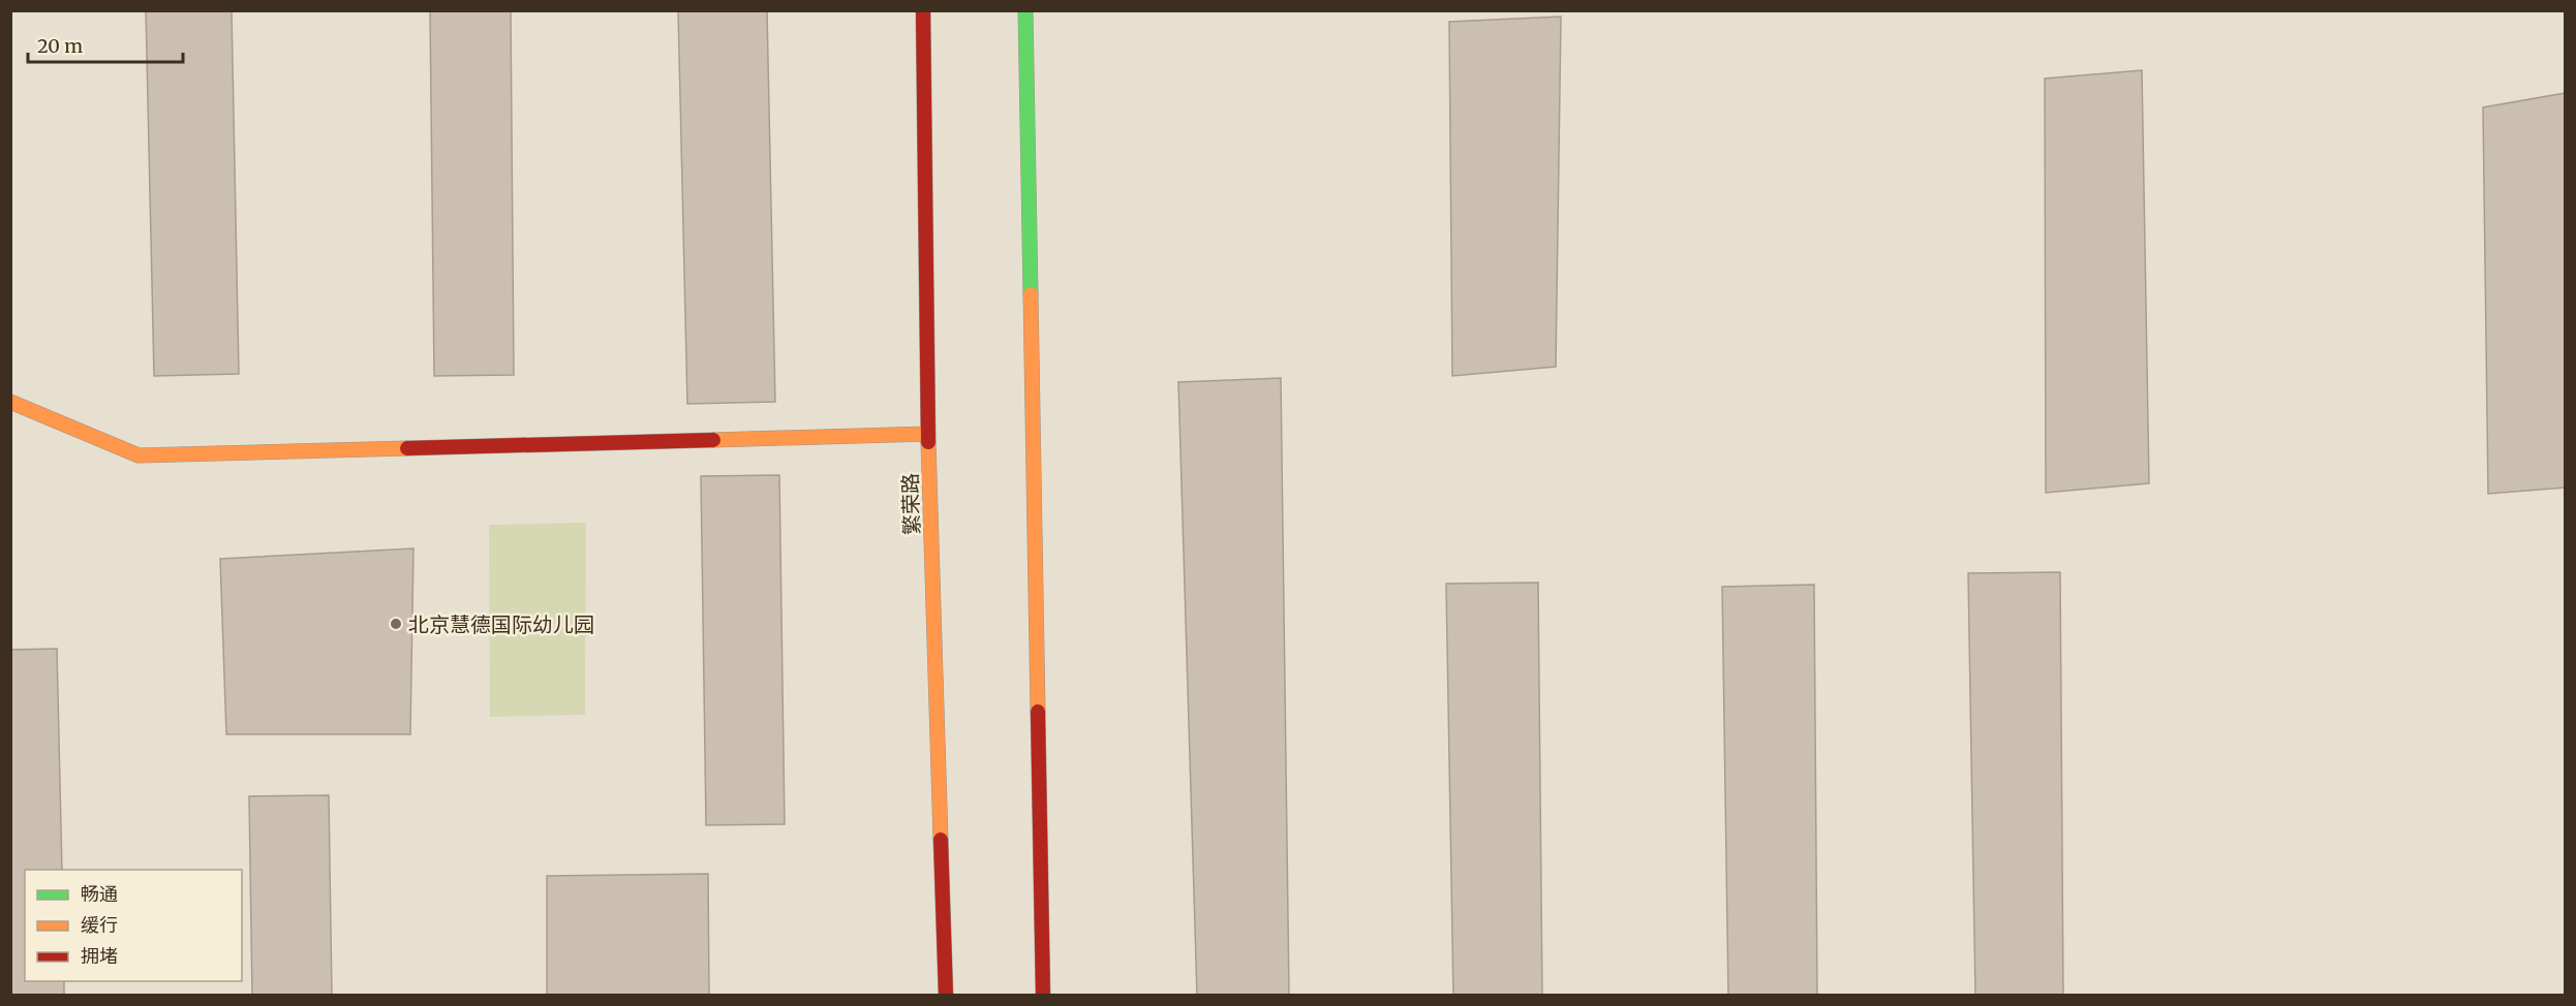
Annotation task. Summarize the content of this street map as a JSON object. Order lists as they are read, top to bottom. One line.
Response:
{"streets":{"main road":["繁荣路"]},"places":["北京慧德国际幼儿园"],"legend":["畅通","缓行","拥堵"],"scale_bar":"20 m"}
